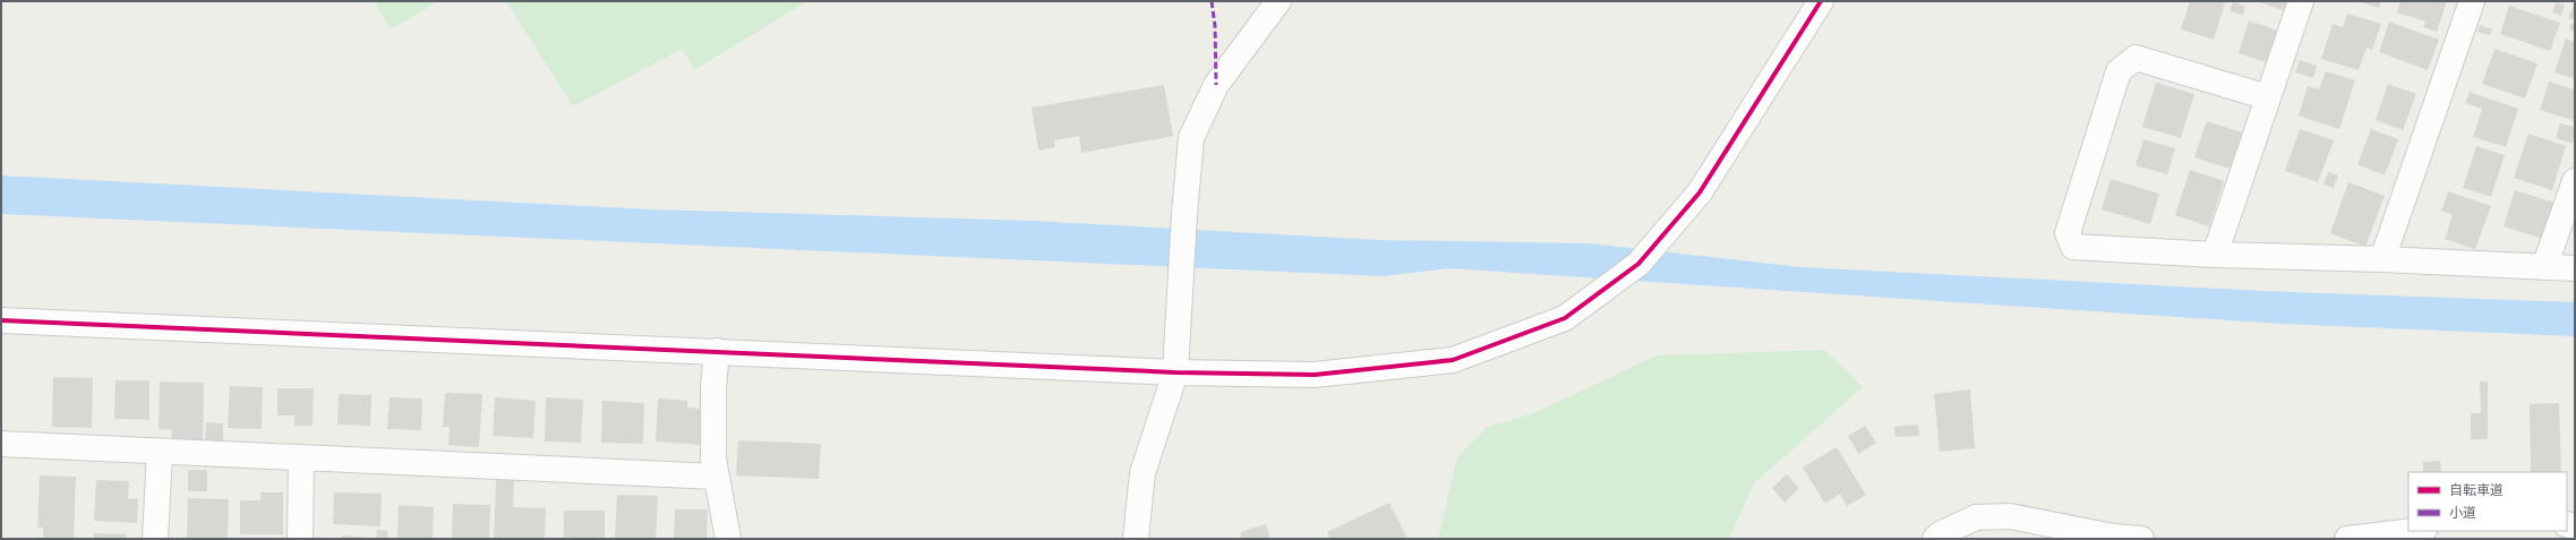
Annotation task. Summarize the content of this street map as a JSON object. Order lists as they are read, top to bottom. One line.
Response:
{"legend":["自転車道","小道"]}
